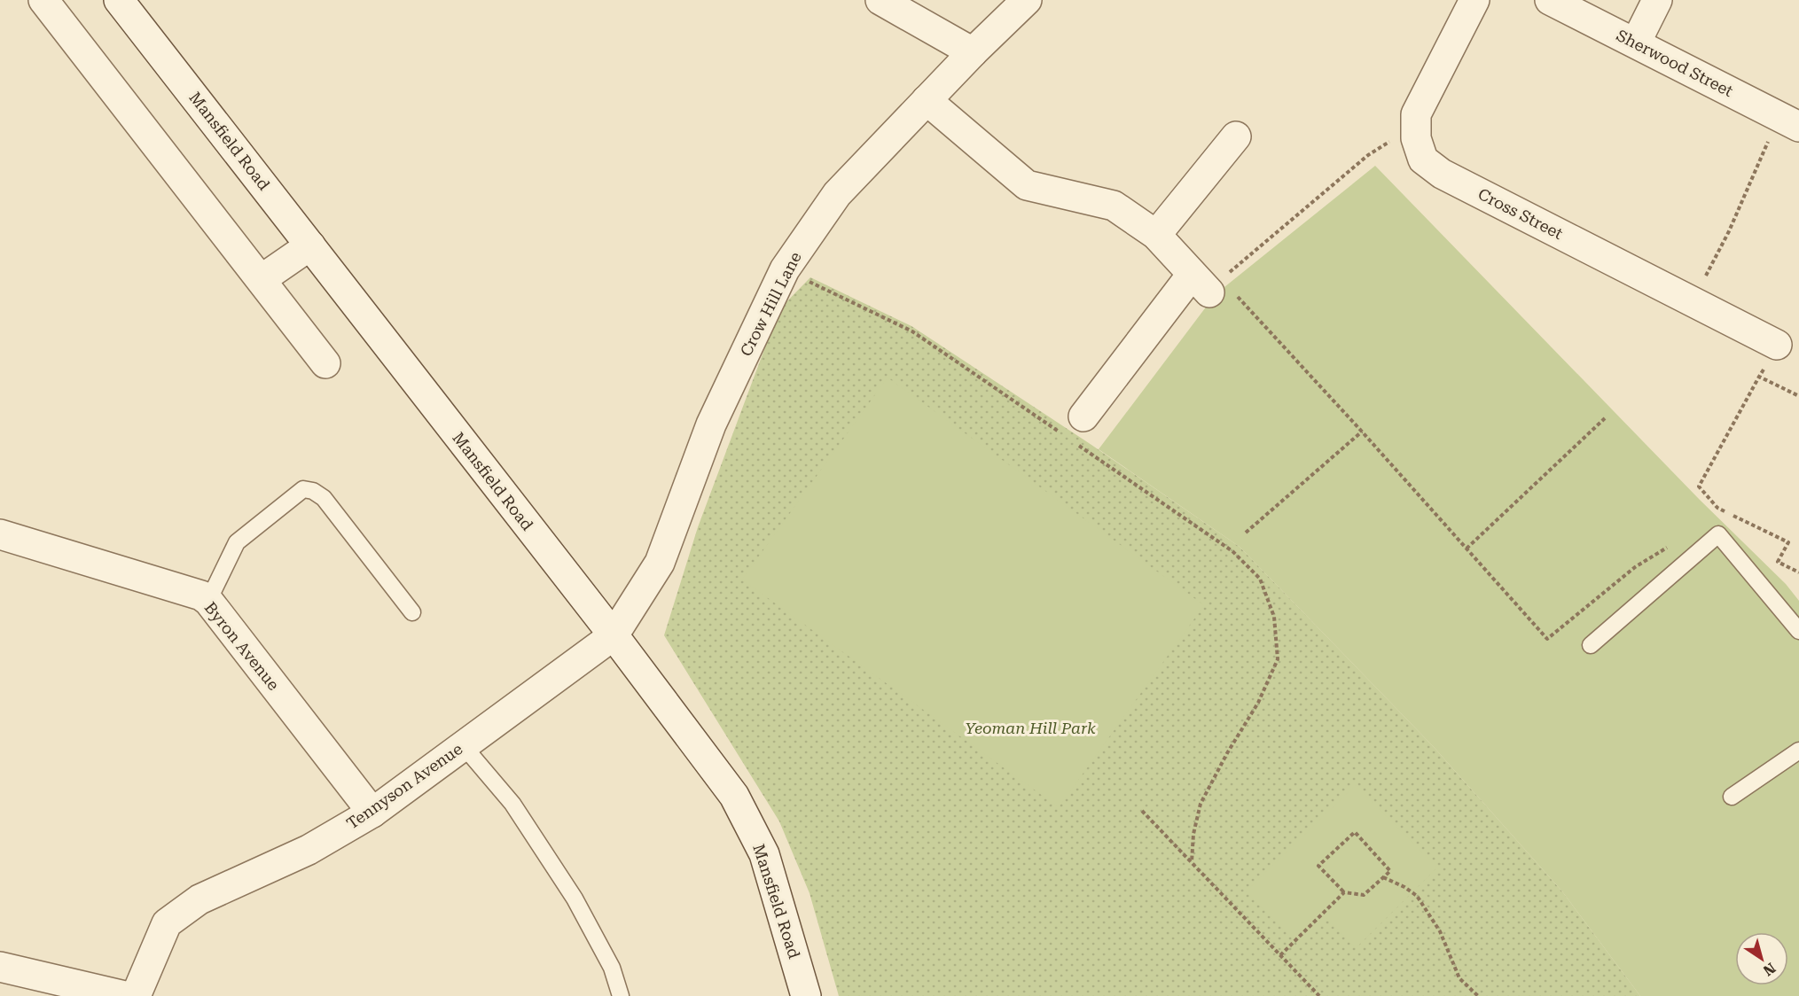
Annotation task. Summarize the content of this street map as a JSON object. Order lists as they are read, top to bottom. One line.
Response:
{"streets":{"street":["Sherwood Street","Mansfield Road","Cross Street","Crow Hill Lane","Byron Avenue","Tennyson Avenue"]},"crossings":[["Mansfield Road","Crow Hill Lane"],["Mansfield Road","Tennyson Avenue"],["Crow Hill Lane","Tennyson Avenue"],["Byron Avenue","Tennyson Avenue"]],"parks":["Yeoman Hill Park"],"north":"bottom right"}
